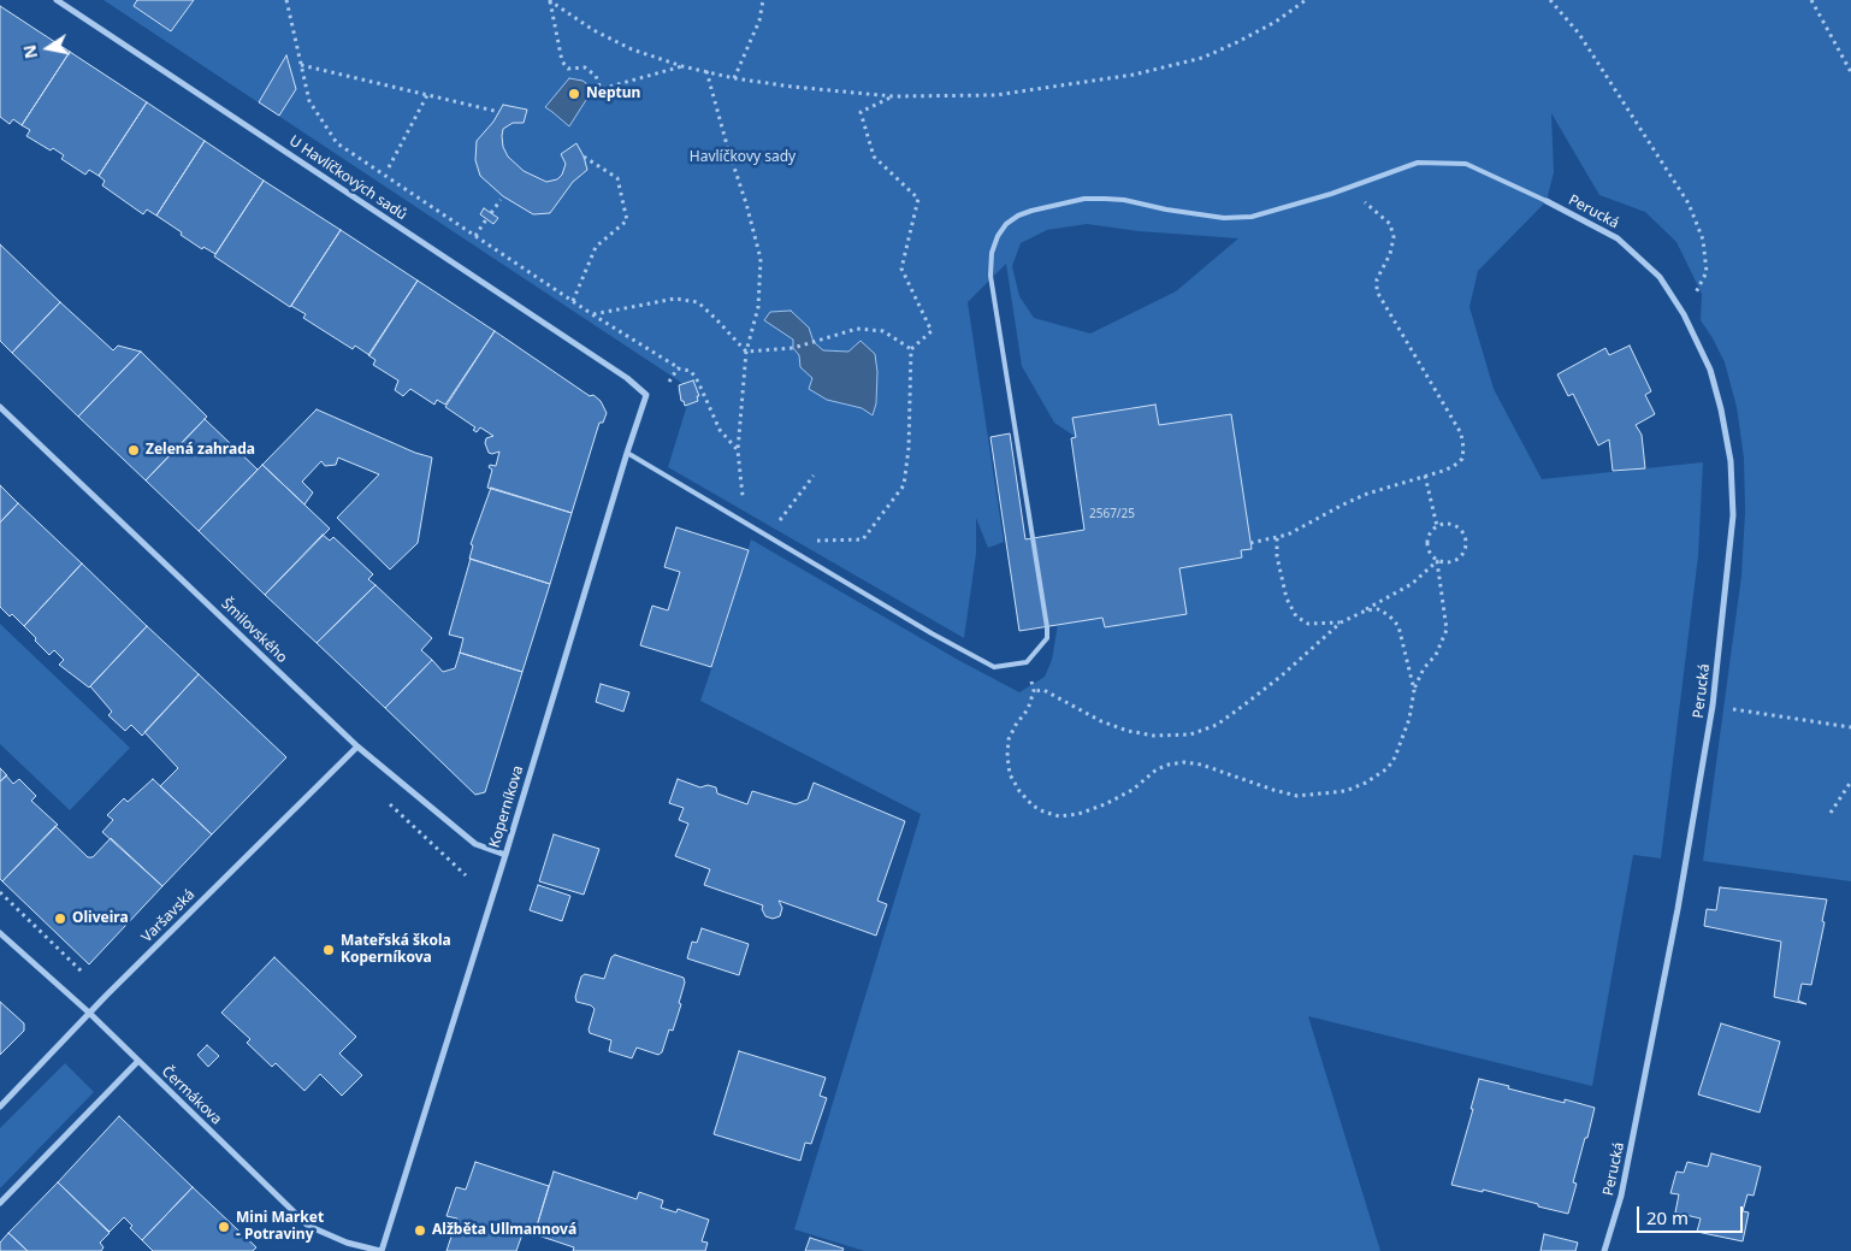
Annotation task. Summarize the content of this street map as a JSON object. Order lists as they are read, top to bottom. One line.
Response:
{"streets":{"street":["U Havlíčkových sadů","Perucká","Šmilovského","Koperníkova","Varšavská","Čermákova"]},"crossings":[["U Havlíčkových sadů","Koperníkova"],["Šmilovského","Koperníkova"],["Šmilovského","Varšavská"],["Koperníkova","Čermákova"],["Varšavská","Čermákova"]],"parks":["Havlíčkovy sady"],"places":["Neptun","Zelená zahrada","Oliveira","Mateřská škola Koperníkova","Mini Market - Potraviny","Alžběta Ullmannová"],"house_numbers":["2567/25"],"scale_bar":"20 m","north":"left"}
